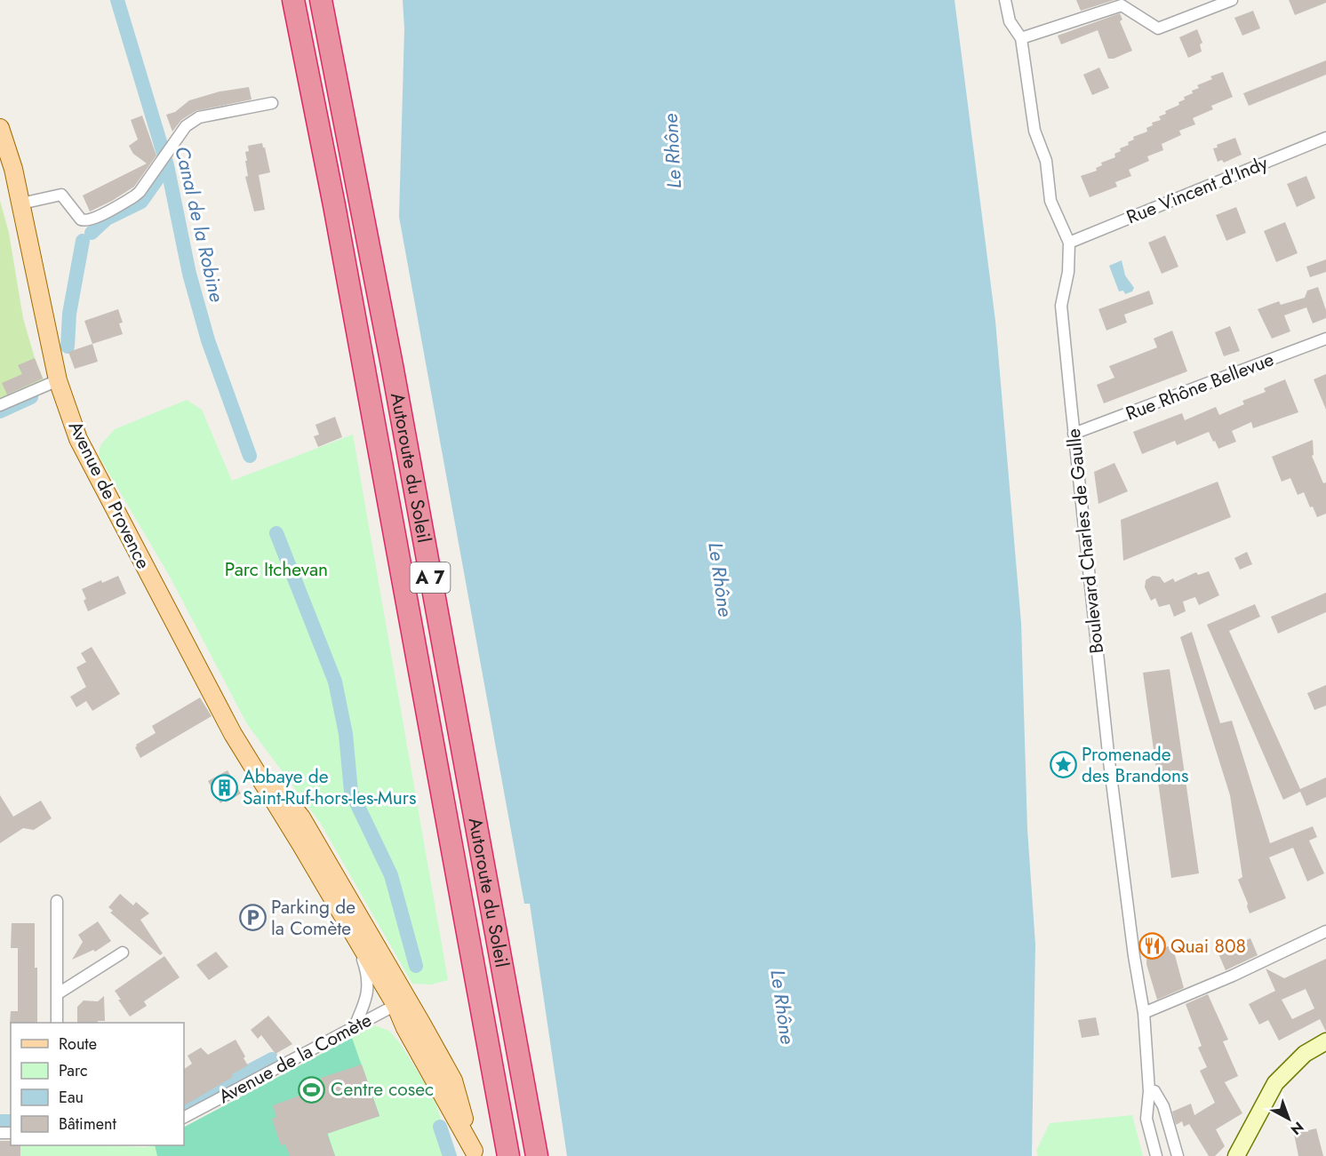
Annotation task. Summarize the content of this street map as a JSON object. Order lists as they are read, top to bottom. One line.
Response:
{"streets":{"highway":["Autoroute du Soleil","A 7"],"main road":["Avenue de Provence"],"street":["Rue Vincent d'Indy","Rue Rhône Bellevue","Boulevard Charles de Gaulle","Avenue de la Comète"]},"crossings":[["Rue Vincent d'Indy","Boulevard Charles de Gaulle"],["Rue Rhône Bellevue","Boulevard Charles de Gaulle"],["Avenue de Provence","Avenue de la Comète"]],"water":["Le Rhône","Canal de la Robine"],"parks":["Parc Itchevan"],"places":{"place":["Promenade des Brandons"],"building":["Abbaye de Saint-Ruf-hors-les-Murs"],"parking":["Parking de la Comète"],"restaurant":["Quai 808"],"sports":["Centre cosec"]},"legend":["Route","Parc","Eau","Bâtiment"],"north":"bottom right"}
